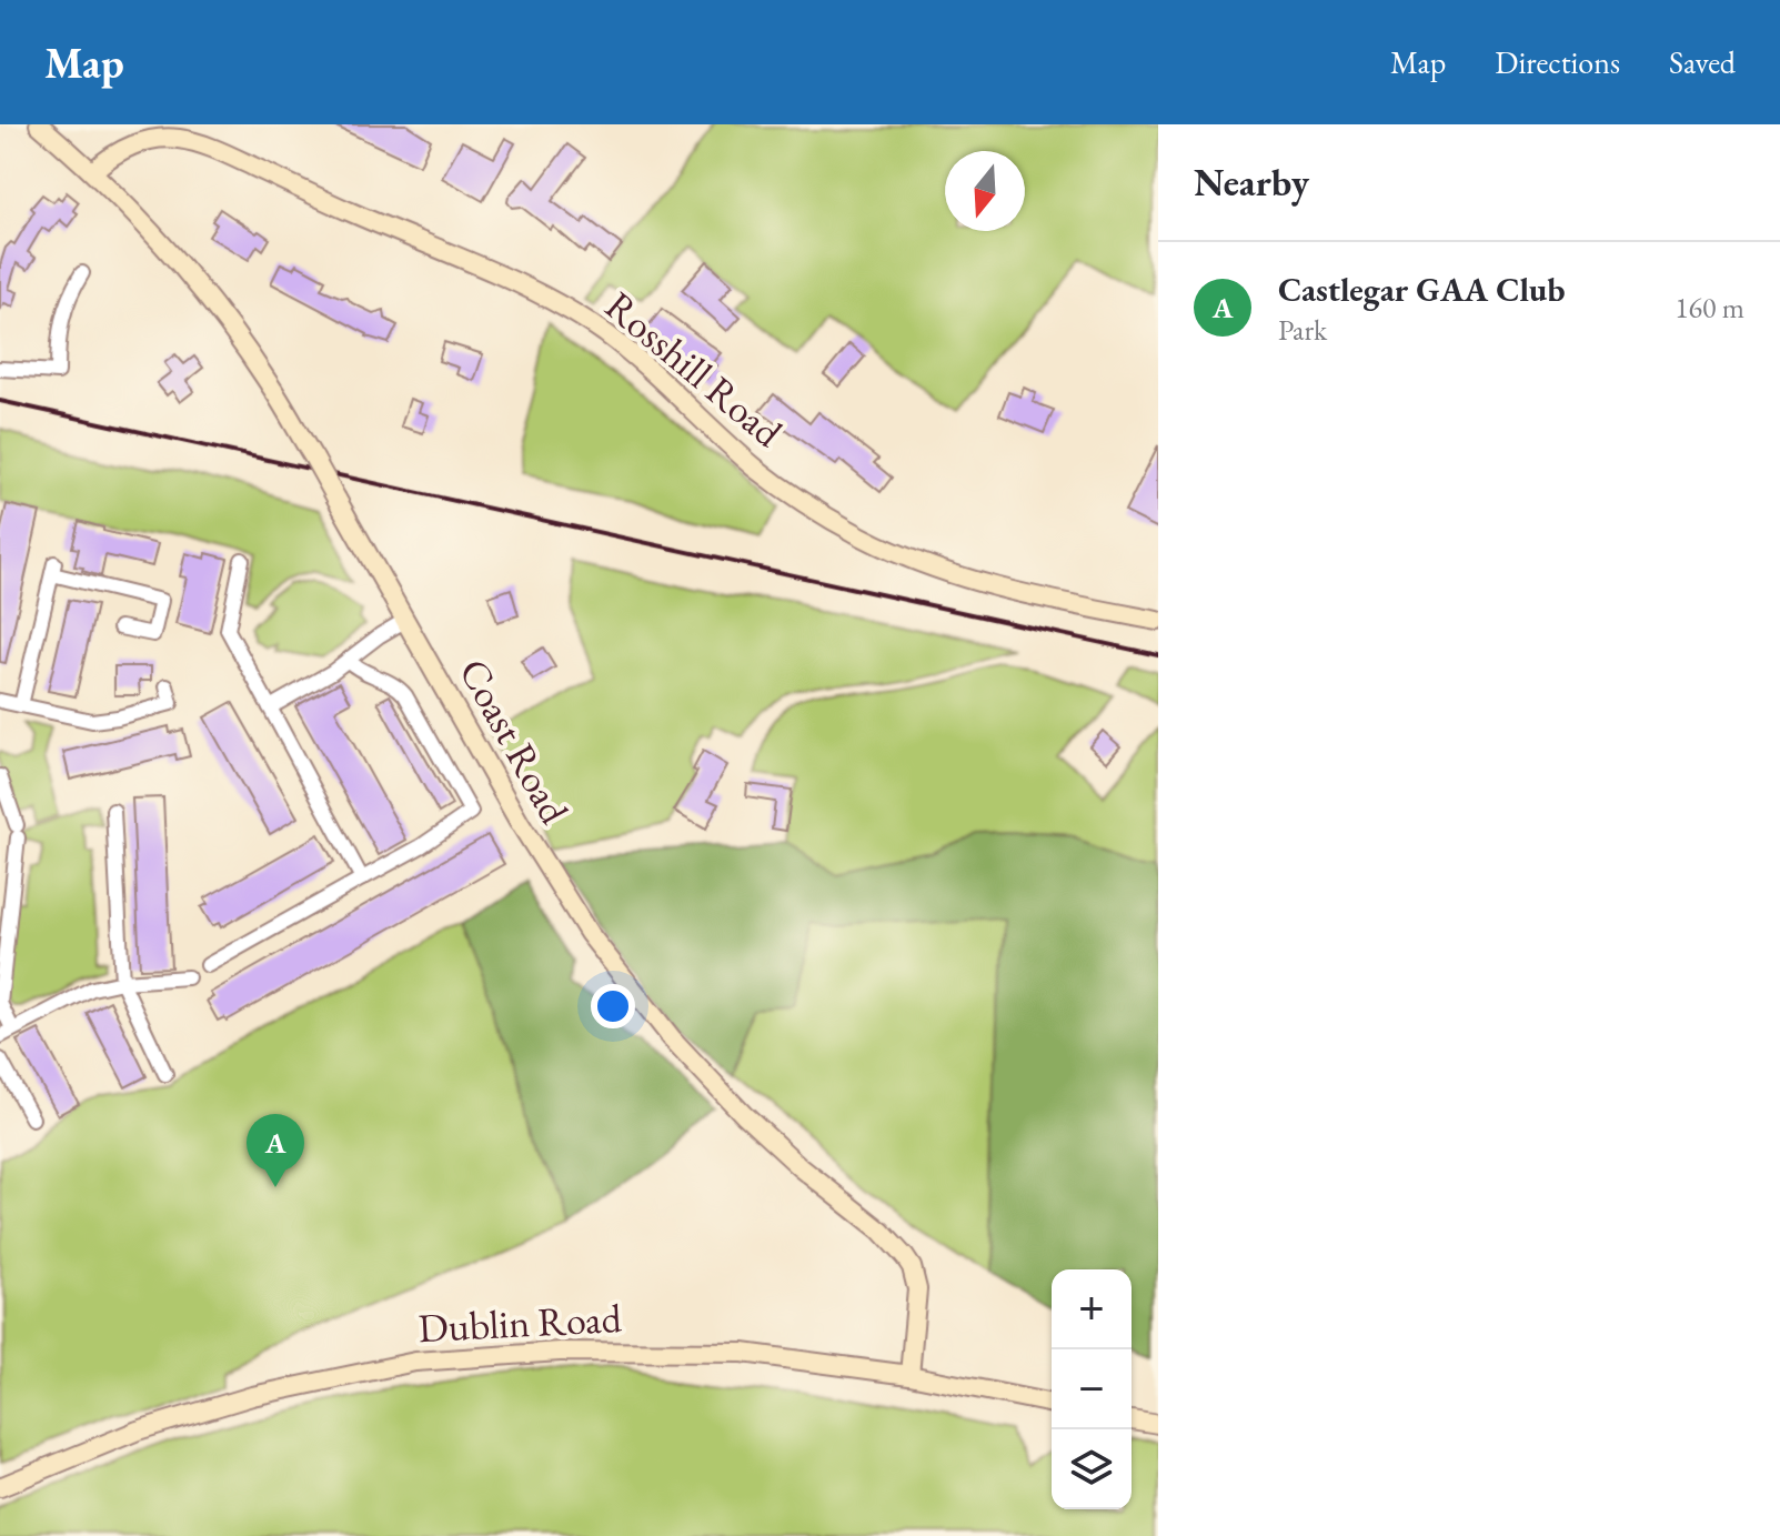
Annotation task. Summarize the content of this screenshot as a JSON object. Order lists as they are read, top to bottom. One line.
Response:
{"streets":{"main road":["Rosshill Road","Coast Road","Dublin Road"]},"crossings":[["Rosshill Road","Coast Road"],["Coast Road","Dublin Road"]],"north":"bottom","page":{"header":"Map","nav":["Map","Directions","Saved"],"heading":"Nearby","list":[{"mark":"A","name":"Castlegar GAA Club","note":"Park","value":"160 m"}],"pins":"A","map_buttons":["+","−"]}}
